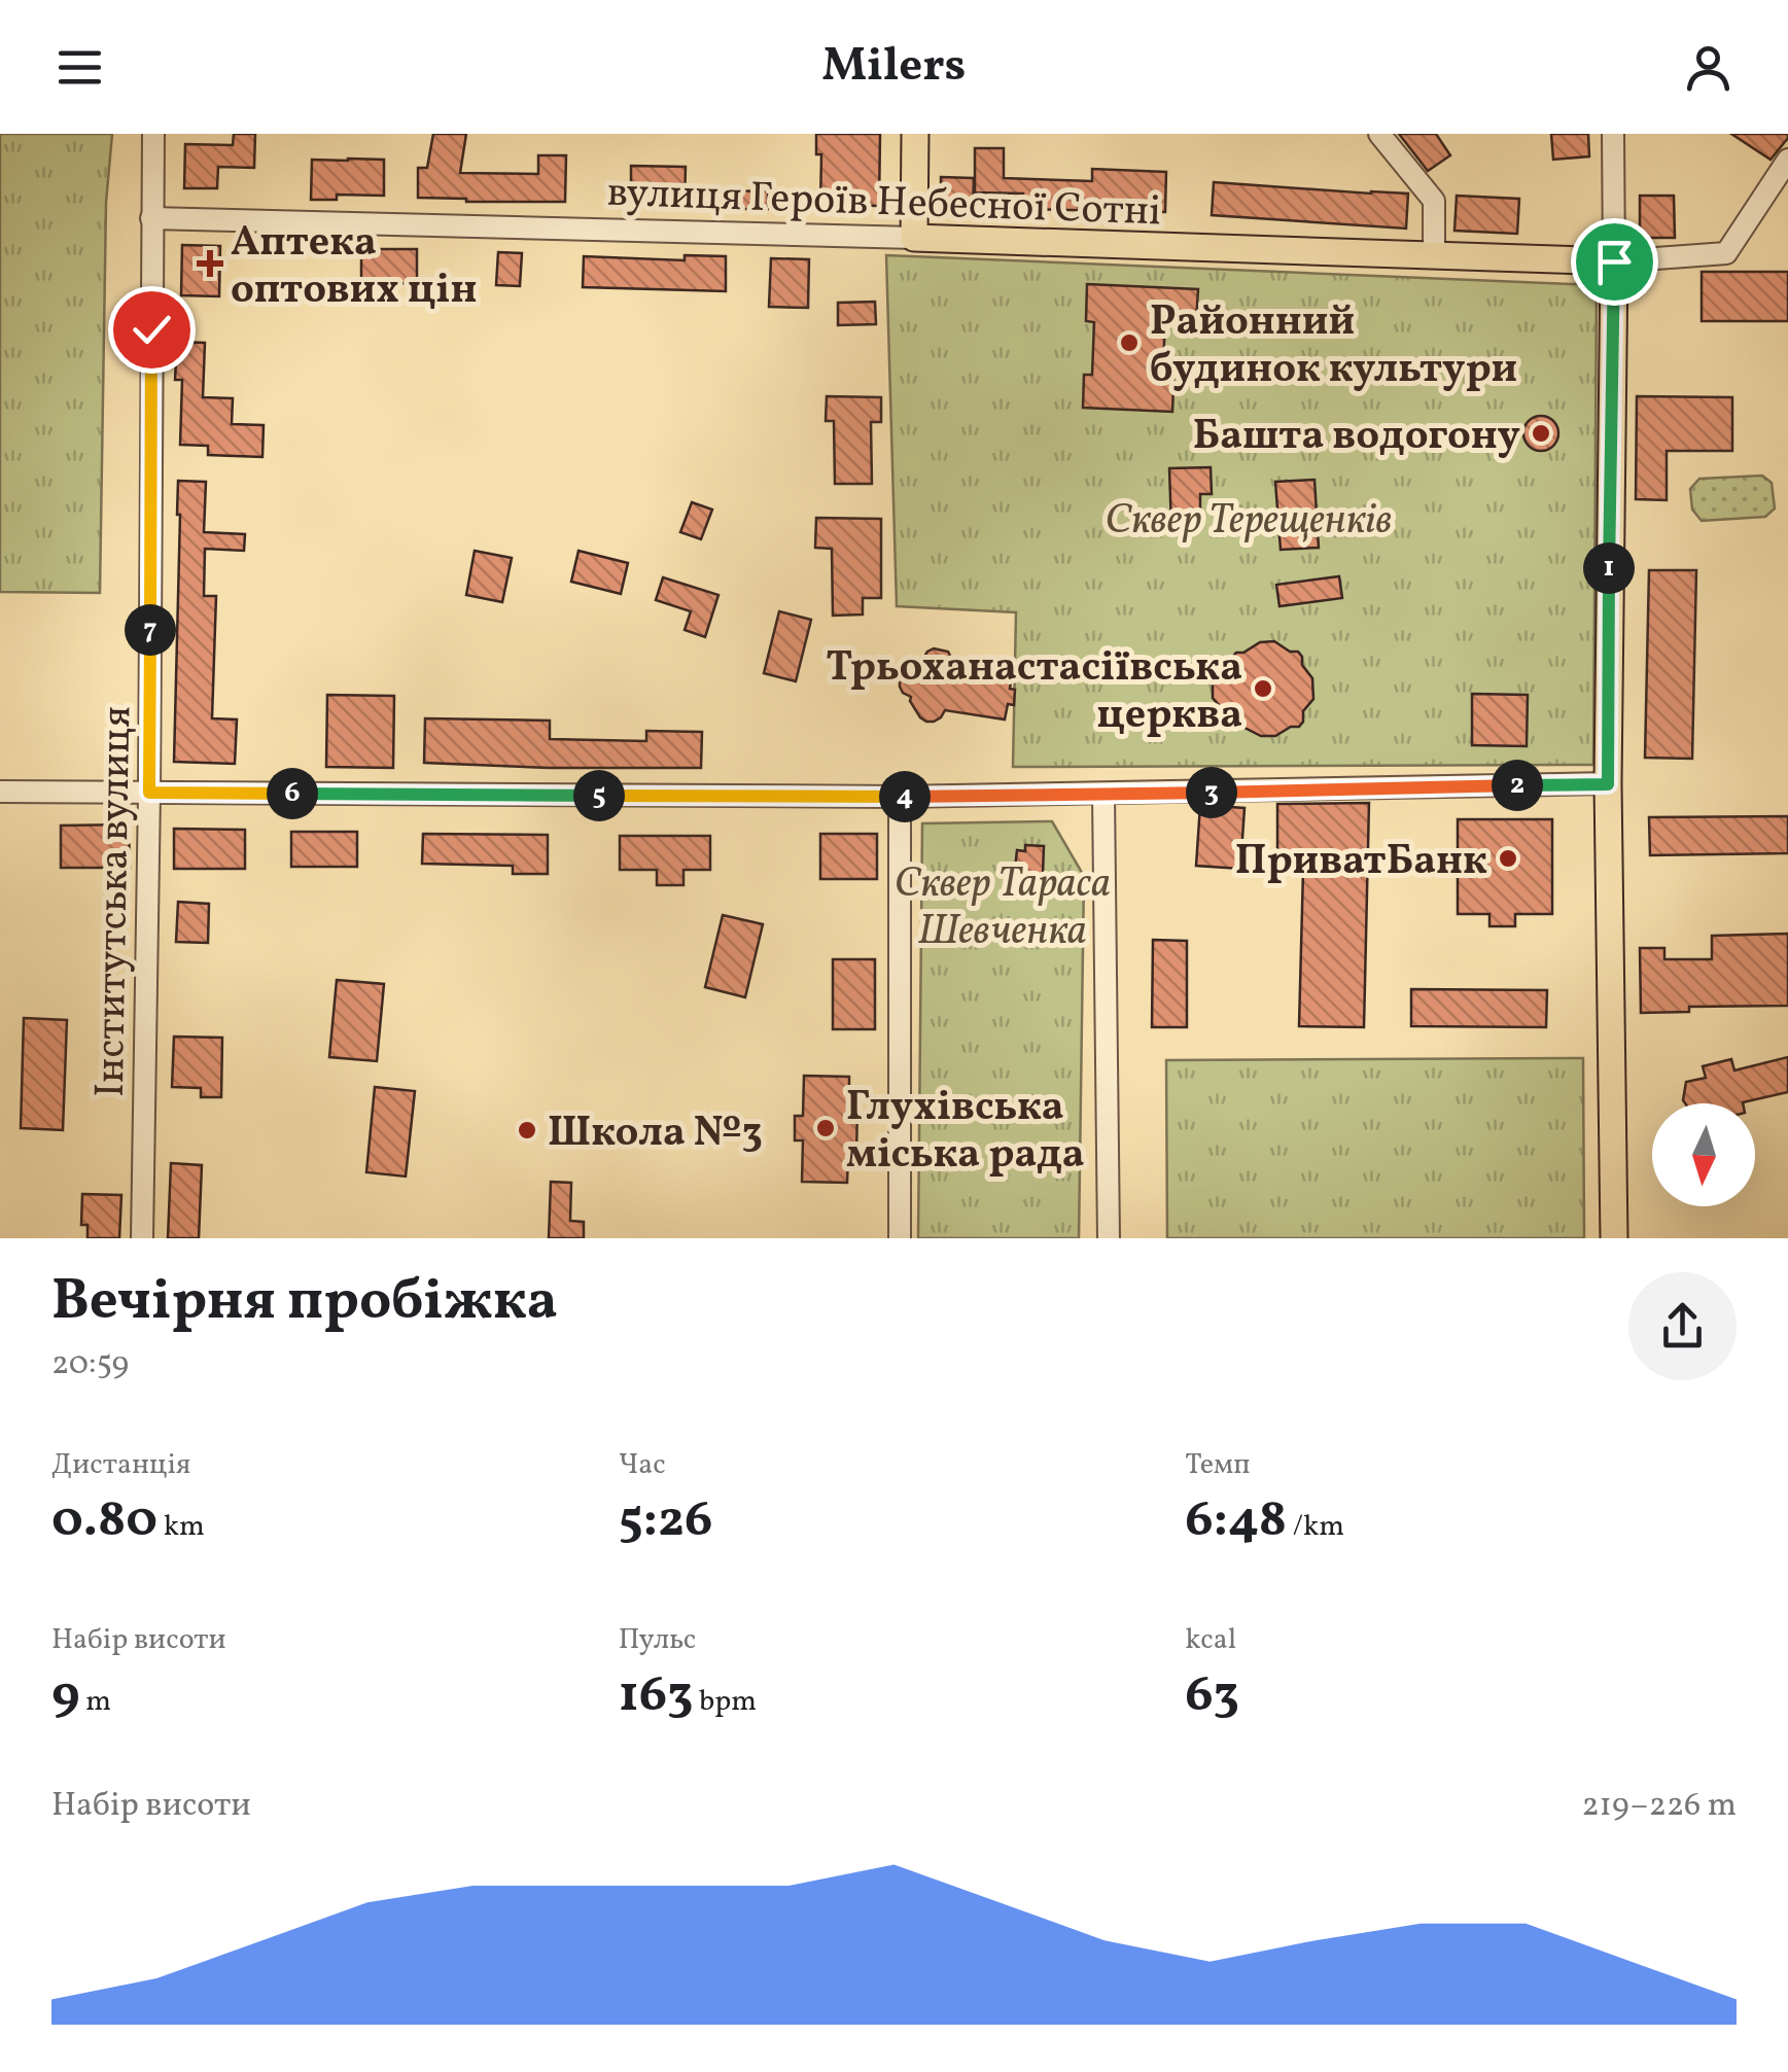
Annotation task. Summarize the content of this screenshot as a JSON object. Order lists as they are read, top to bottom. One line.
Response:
{"streets":{"main road":["вулиця Героїв Небесної Сотні"],"street":["Інститутська вулиця"]},"crossings":[["вулиця Героїв Небесної Сотні","Інститутська вулиця"]],"parks":["Сквер Терещенків","Сквер Тараса Шевченка"],"places":{"health":["Аптека оптових цін"],"other":["Районний будинок культури","Башта водогону","Трьоханастасіївська церква","ПриватБанк","Глухівська міська рада","Школа №3"]},"north":"bottom","page":{"header":"Milers","pins":["1","7","2","3","6","5","4"],"heading":["Вечірня пробіжка","20:59"],"stats":[["Дистанція","0.80 km"],["Час","5:26"],["Темп","6:48 /km"],["Набір висоти","9 m"],["Пульс","163 bpm"],["kcal","63"]],"chart":["Набір висоти","219–226 m"]}}
